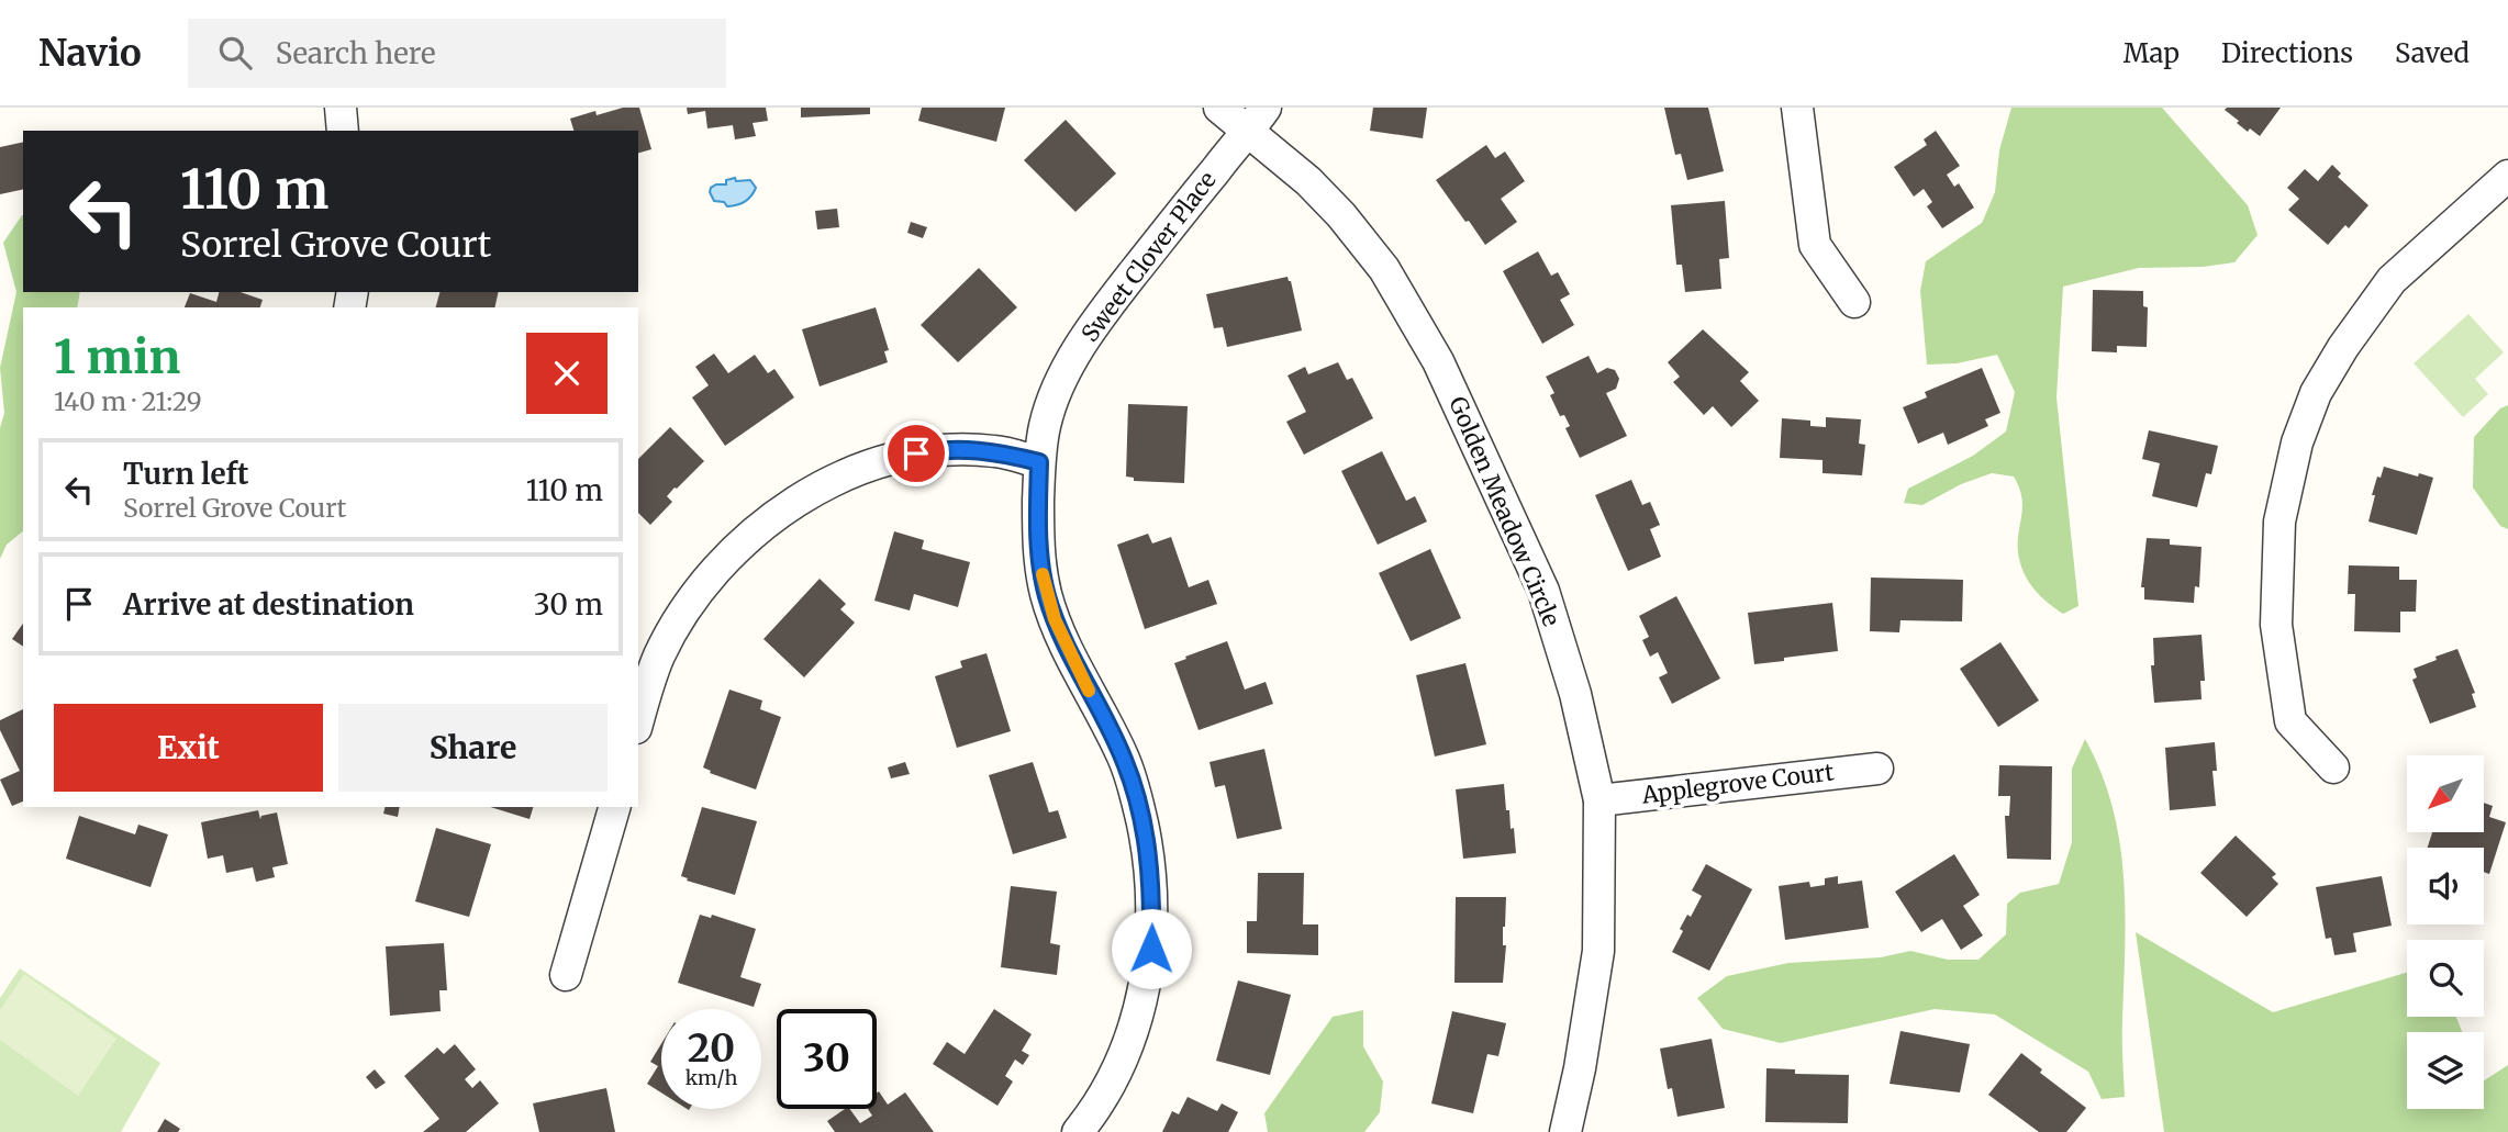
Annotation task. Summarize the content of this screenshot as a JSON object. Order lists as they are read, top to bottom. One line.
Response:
{"streets":{"street":["Sweet Clover Place","Golden Meadow Circle","Applegrove Court"]},"crossings":[["Sweet Clover Place","Golden Meadow Circle"],["Golden Meadow Circle","Applegrove Court"]],"north":"bottom left","page":{"header":"Navio","search":"Search here","nav":["Map","Directions","Saved"],"turn":["110 m","Sorrel Grove Court"],"heading":["1 min","140 m · 21:29"],"list":[{"name":"Turn left","note":"Sorrel Grove Court","value":"110 m"},{"name":"Arrive at destination","value":"30 m"}],"buttons":["Exit","Share"],"speed":"20 km/h","limit":"30"}}
